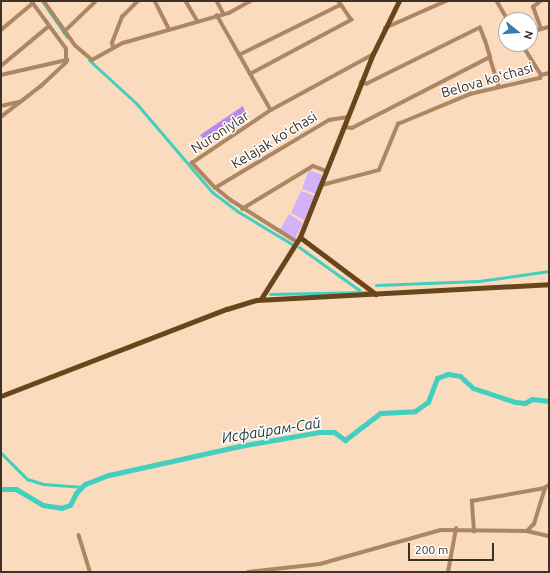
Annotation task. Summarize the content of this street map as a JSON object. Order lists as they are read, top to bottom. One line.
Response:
{"streets":{"street":["Belova koʻchasi","Nuroniylar","Kelajak koʻchasi"]},"crossings":[["Nuroniylar","Kelajak koʻchasi"]],"water":["Исфайрам-Сай"],"scale_bar":"200 m","north":"right"}
